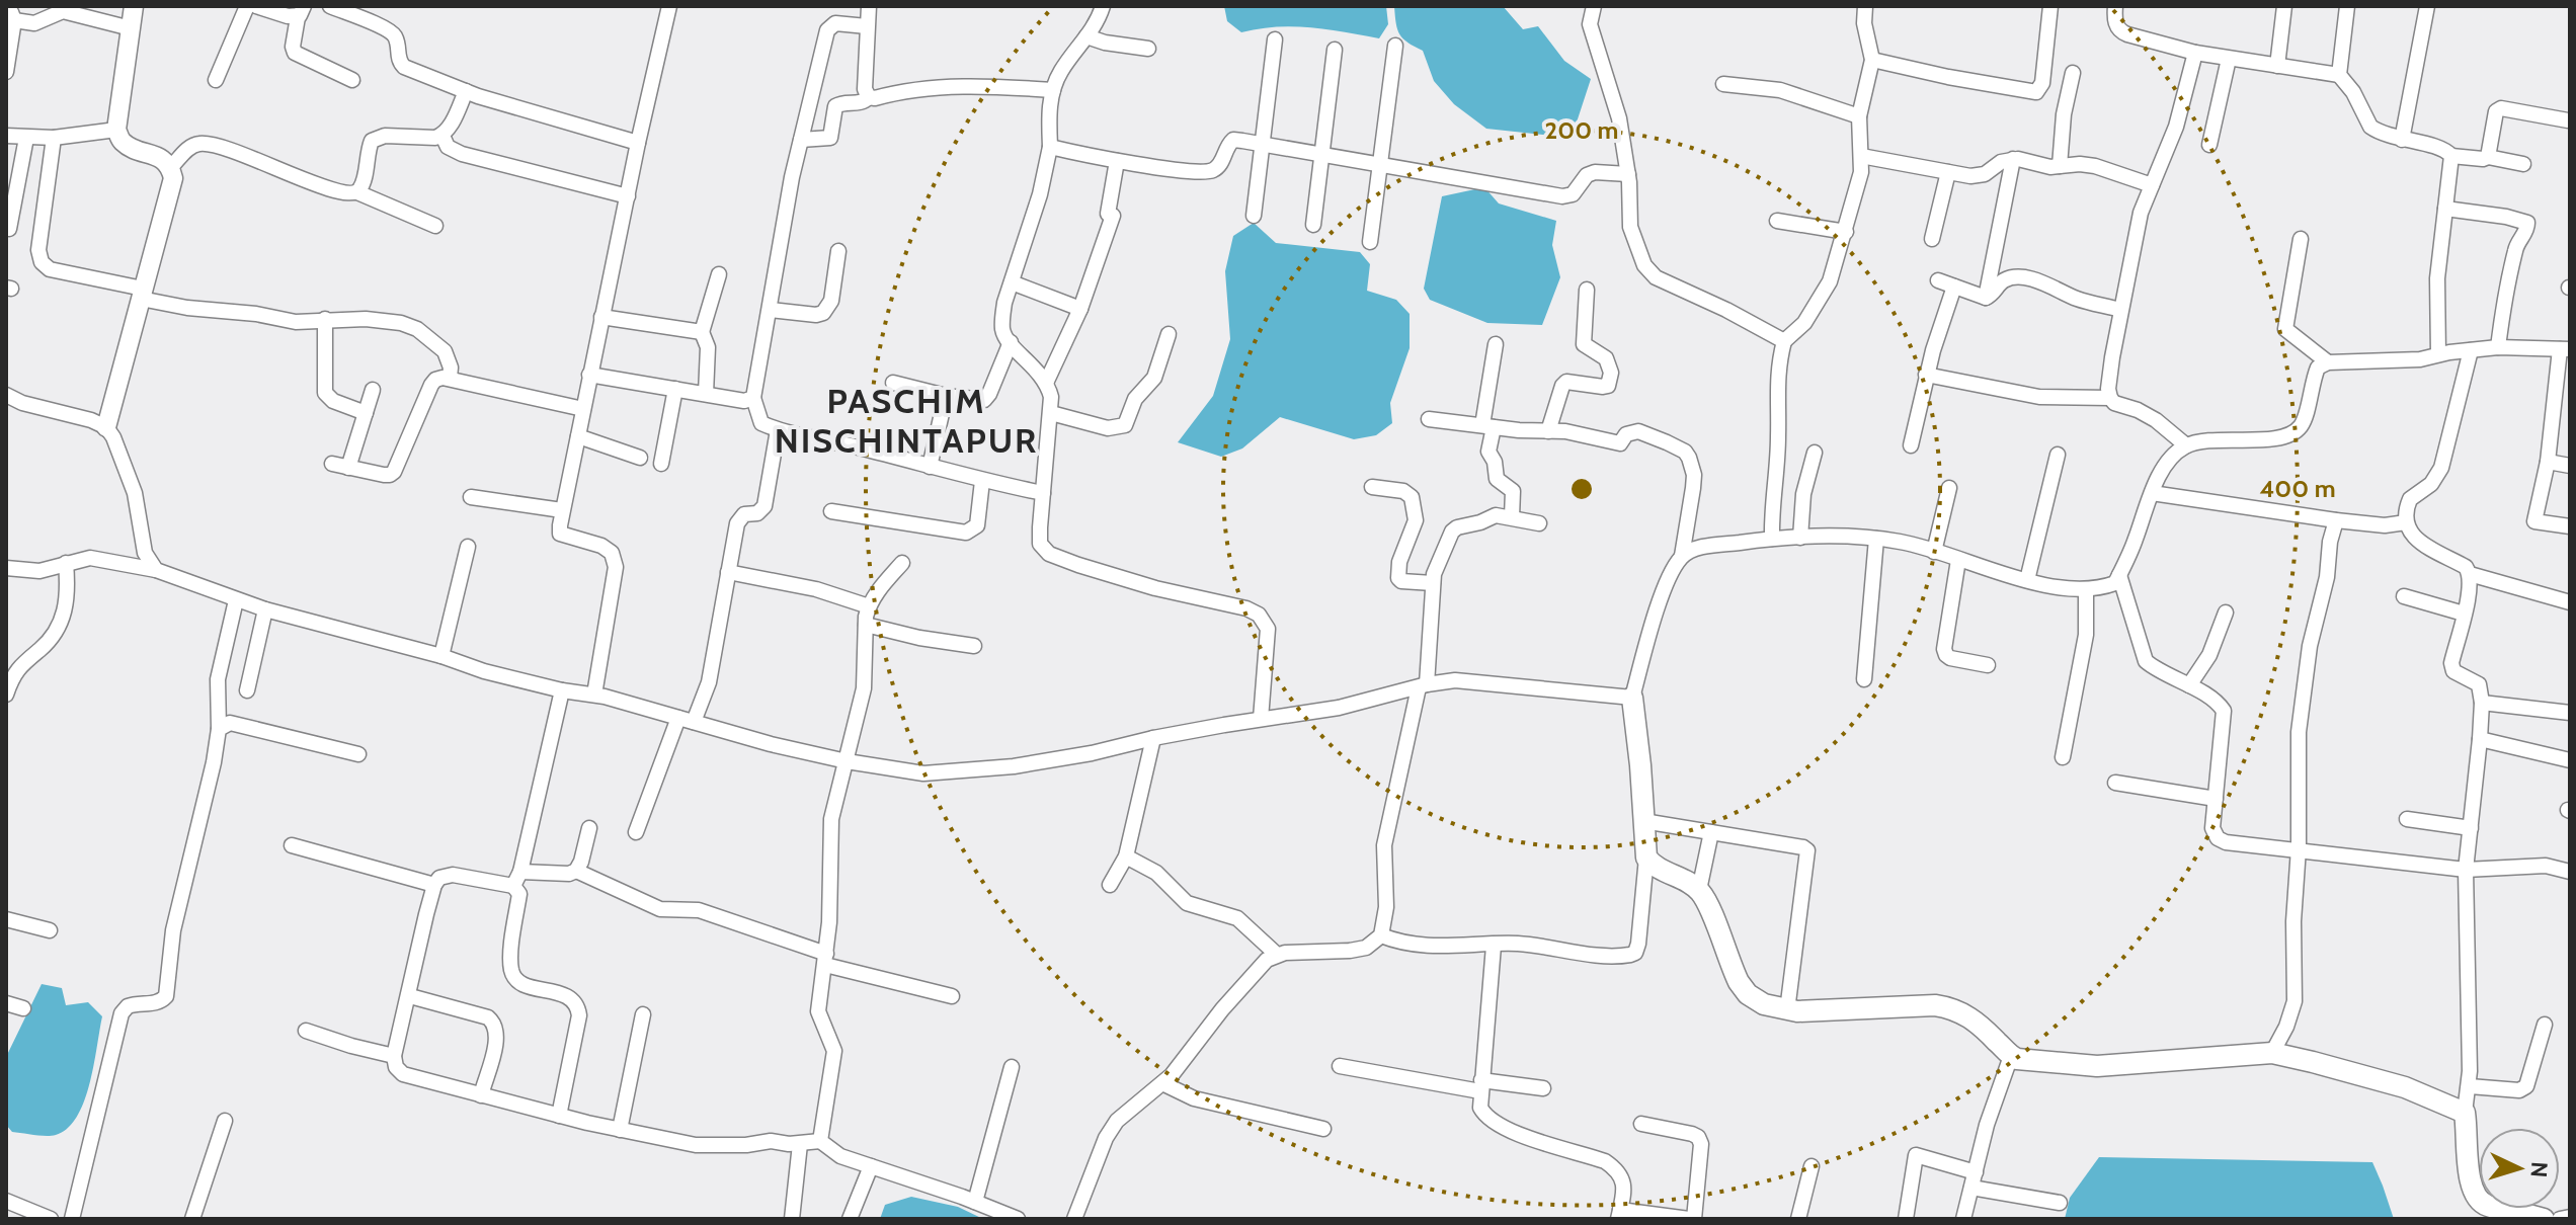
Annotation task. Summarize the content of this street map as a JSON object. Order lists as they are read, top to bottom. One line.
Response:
{"districts":["PASCHIM NISCHINTAPUR"],"north":"right","rings":["200 m","400 m"]}
